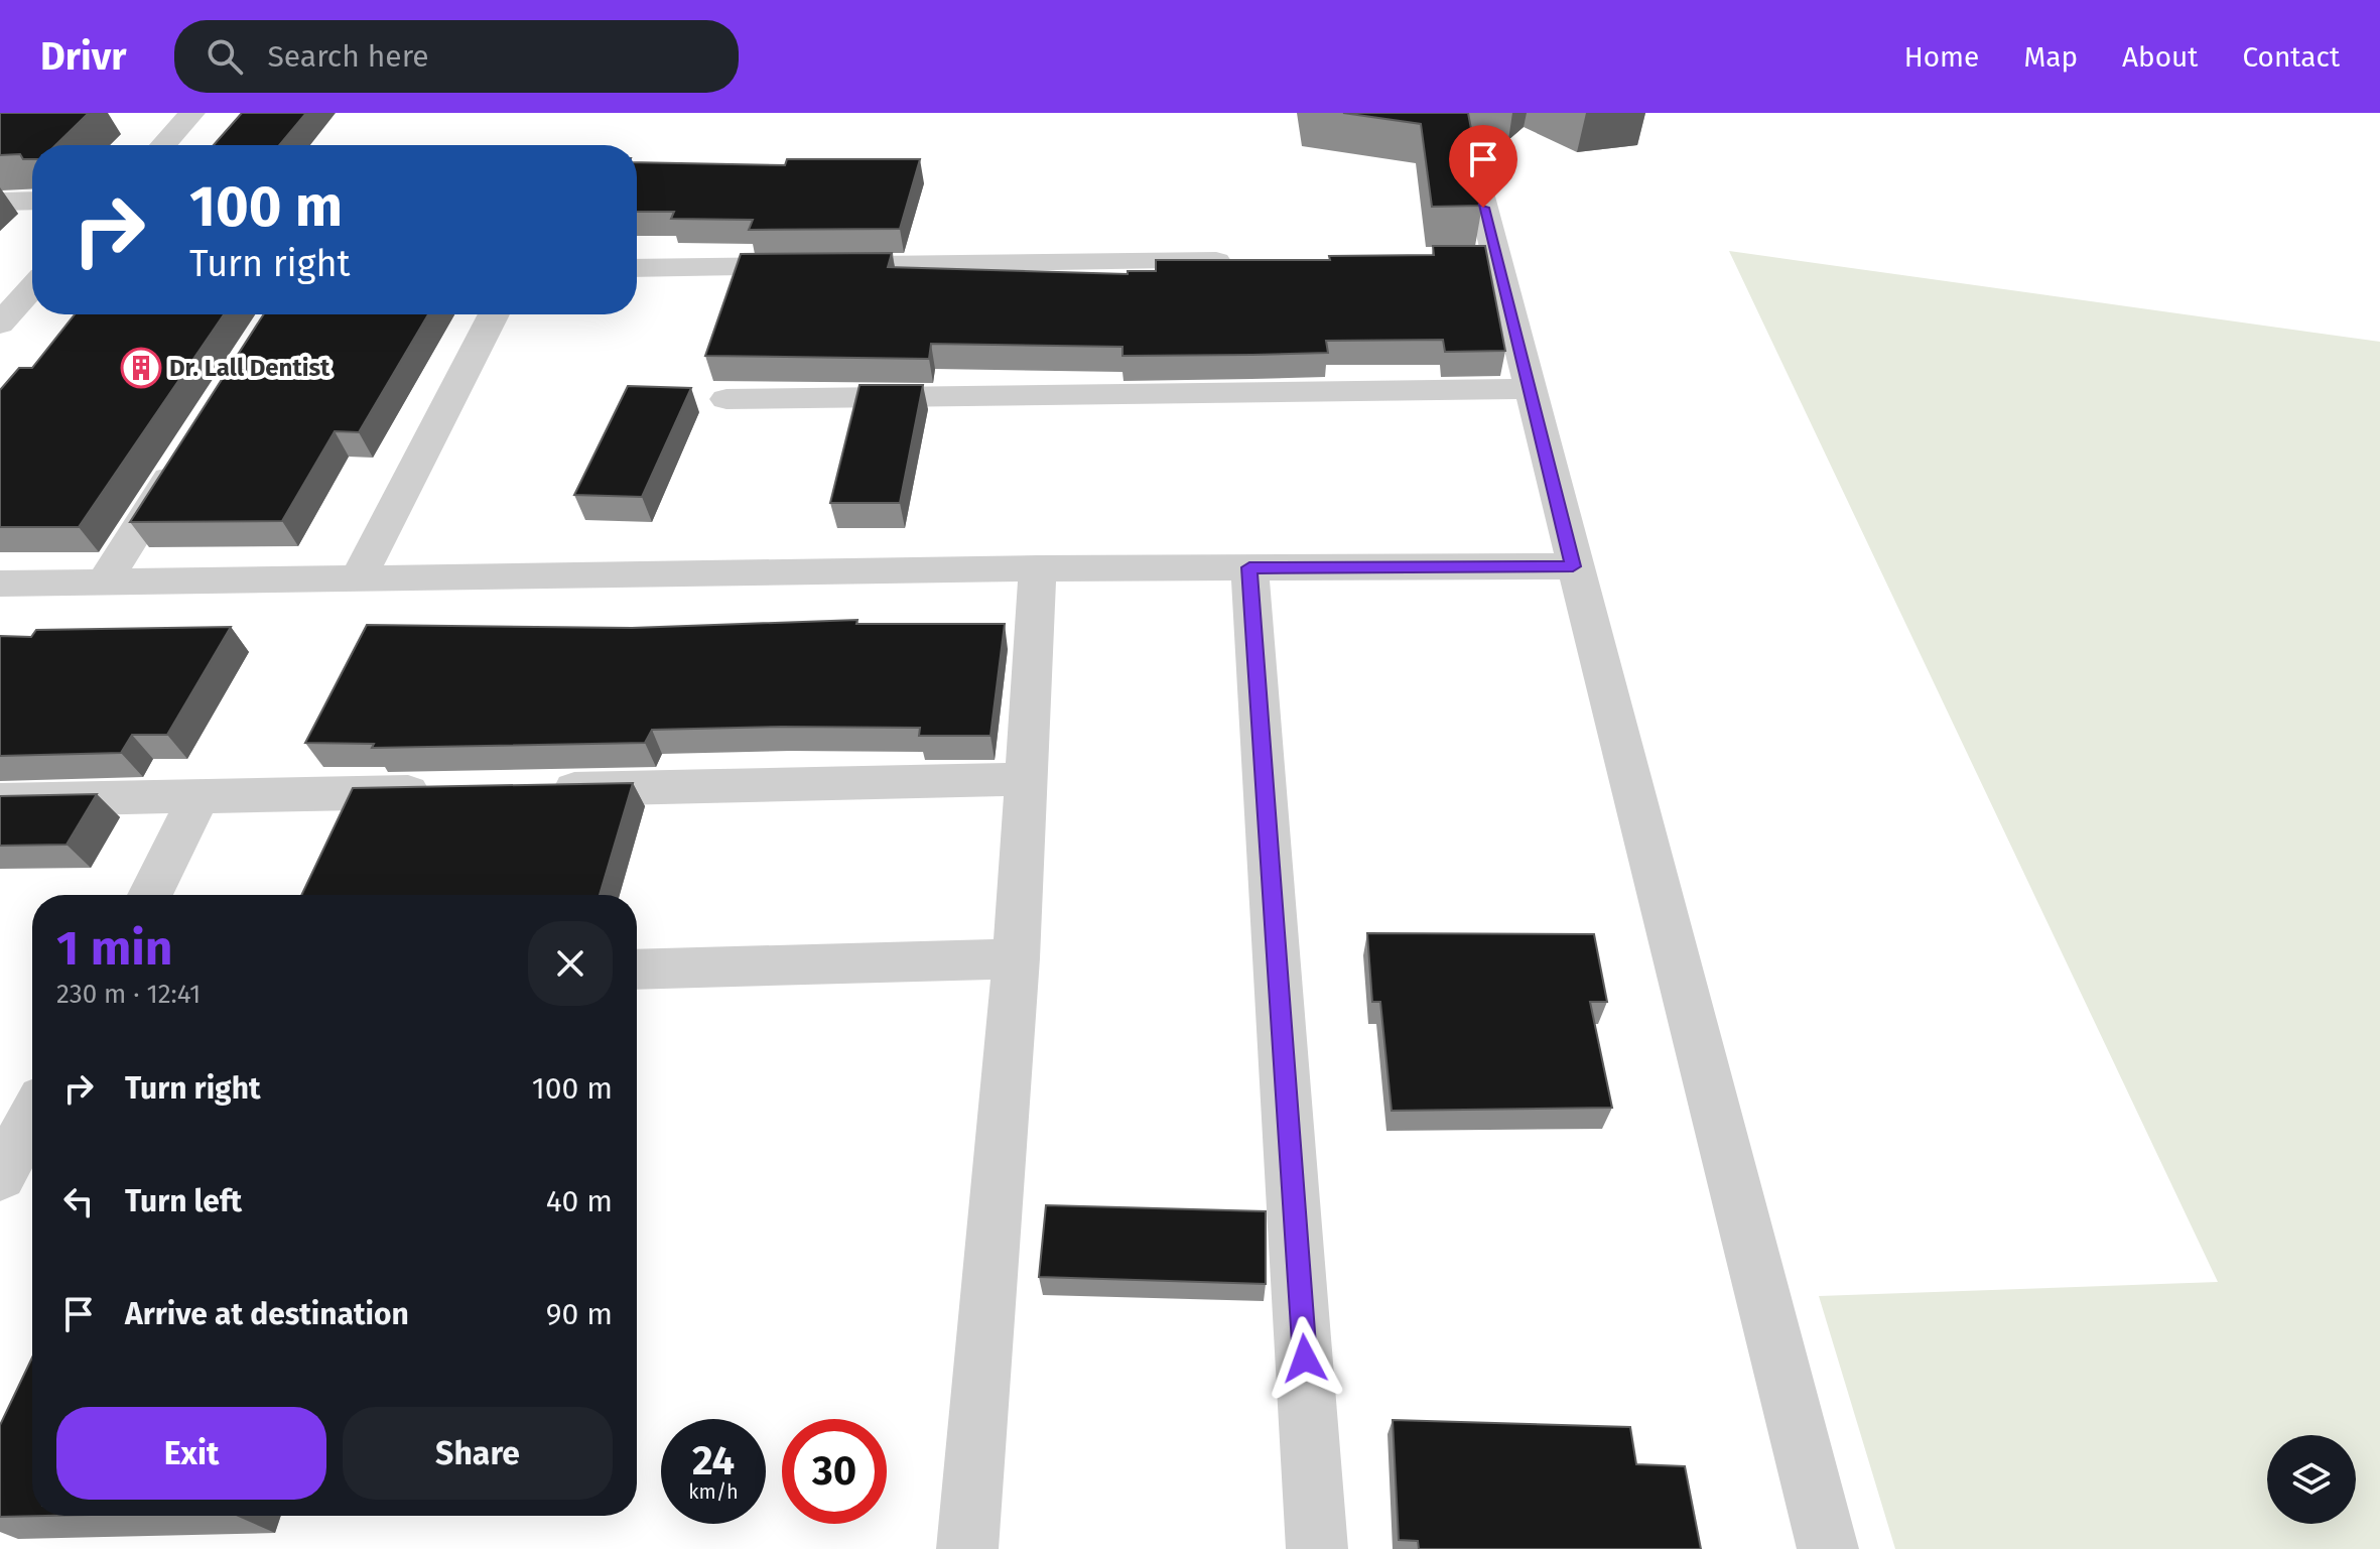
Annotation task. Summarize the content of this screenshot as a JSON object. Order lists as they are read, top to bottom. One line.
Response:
{"places":{"building":["Dr. Lall Dentist"]},"page":{"header":"Drivr","search":"Search here","nav":["Home","Map","About","Contact"],"turn":["100 m","Turn right"],"heading":["1 min","230 m · 12:41"],"list":[{"name":"Turn right","value":"100 m"},{"name":"Turn left","value":"40 m"},{"name":"Arrive at destination","value":"90 m"}],"buttons":["Exit","Share"],"speed":"24 km/h","limit":"30"}}
